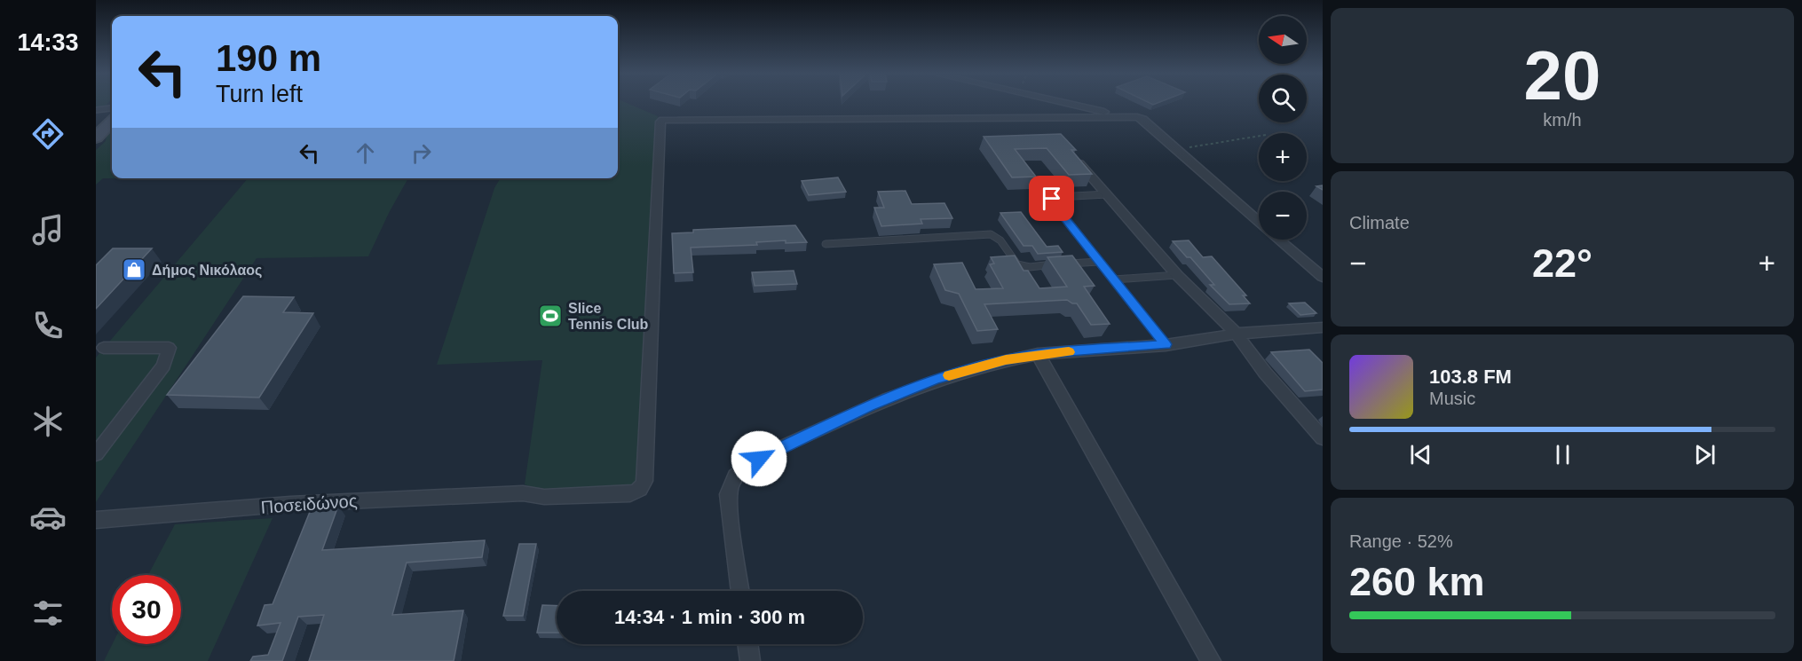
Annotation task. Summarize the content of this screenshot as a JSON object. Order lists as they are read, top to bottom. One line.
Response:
{"streets":{"street":["Ποσειδώνος"]},"places":{"shop":["Δήμος Νικόλαος"],"sports":["Slice Tennis Club"]},"north":"left","page":{"tabs":"14:33","tile":[["20","km/h"],"Climate",["Range · 52%","260 km"]],"map_buttons":["+","−"],"turn":["190 m","Turn left"],"heat":["−","22°","+"],"song":["103.8 FM","Music"],"limit":"30","trip":"14:34 · 1 min · 300 m"}}
